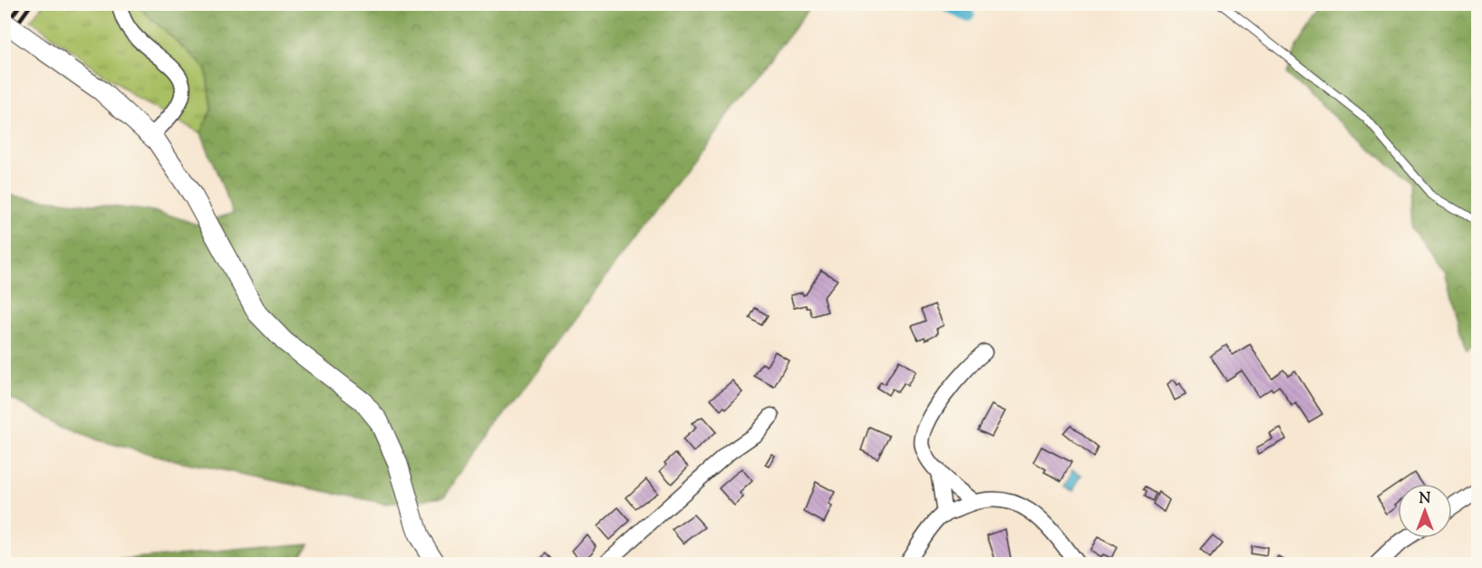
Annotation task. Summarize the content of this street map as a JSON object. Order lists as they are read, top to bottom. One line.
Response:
{"north":"top"}
